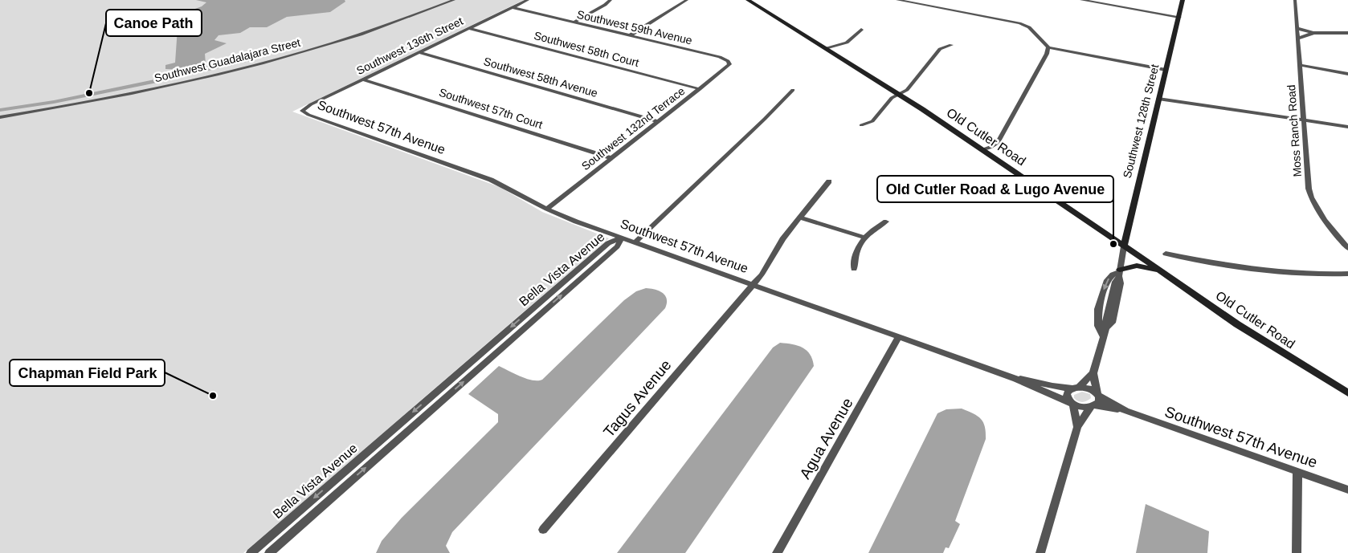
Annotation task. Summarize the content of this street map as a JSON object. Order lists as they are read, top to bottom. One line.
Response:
{"streets":{"main road":["Southwest 128th Street","Old Cutler Road"],"street":["Southwest 59th Avenue","Southwest 136th Street","Southwest 58th Court","Southwest Guadalajara Street","Southwest 58th Avenue","Southwest 57th Court","Southwest 57th Avenue","Southwest 132nd Terrace","Moss Ranch Road","Bella Vista Avenue","Tagus Avenue","Agua Avenue"]},"crossings":[["Southwest 59th Avenue","Southwest 136th Street"],["Southwest 59th Avenue","Southwest 132nd Terrace"],["Southwest 136th Street","Southwest 58th Court"],["Southwest 136th Street","Southwest 58th Avenue"],["Southwest 136th Street","Southwest 57th Court"],["Southwest 136th Street","Southwest 57th Avenue"],["Southwest 58th Court","Southwest 132nd Terrace"],["Southwest 58th Avenue","Southwest 132nd Terrace"],["Southwest 57th Court","Southwest 132nd Terrace"],["Southwest 128th Street","Southwest 57th Avenue"],["Southwest 128th Street","Old Cutler Road"],["Southwest 57th Avenue","Southwest 132nd Terrace"],["Southwest 57th Avenue","Bella Vista Avenue"],["Southwest 57th Avenue","Tagus Avenue"],["Southwest 57th Avenue","Agua Avenue"]],"places":["Canoe Path","Old Cutler Road & Lugo Avenue","Chapman Field Park"]}
